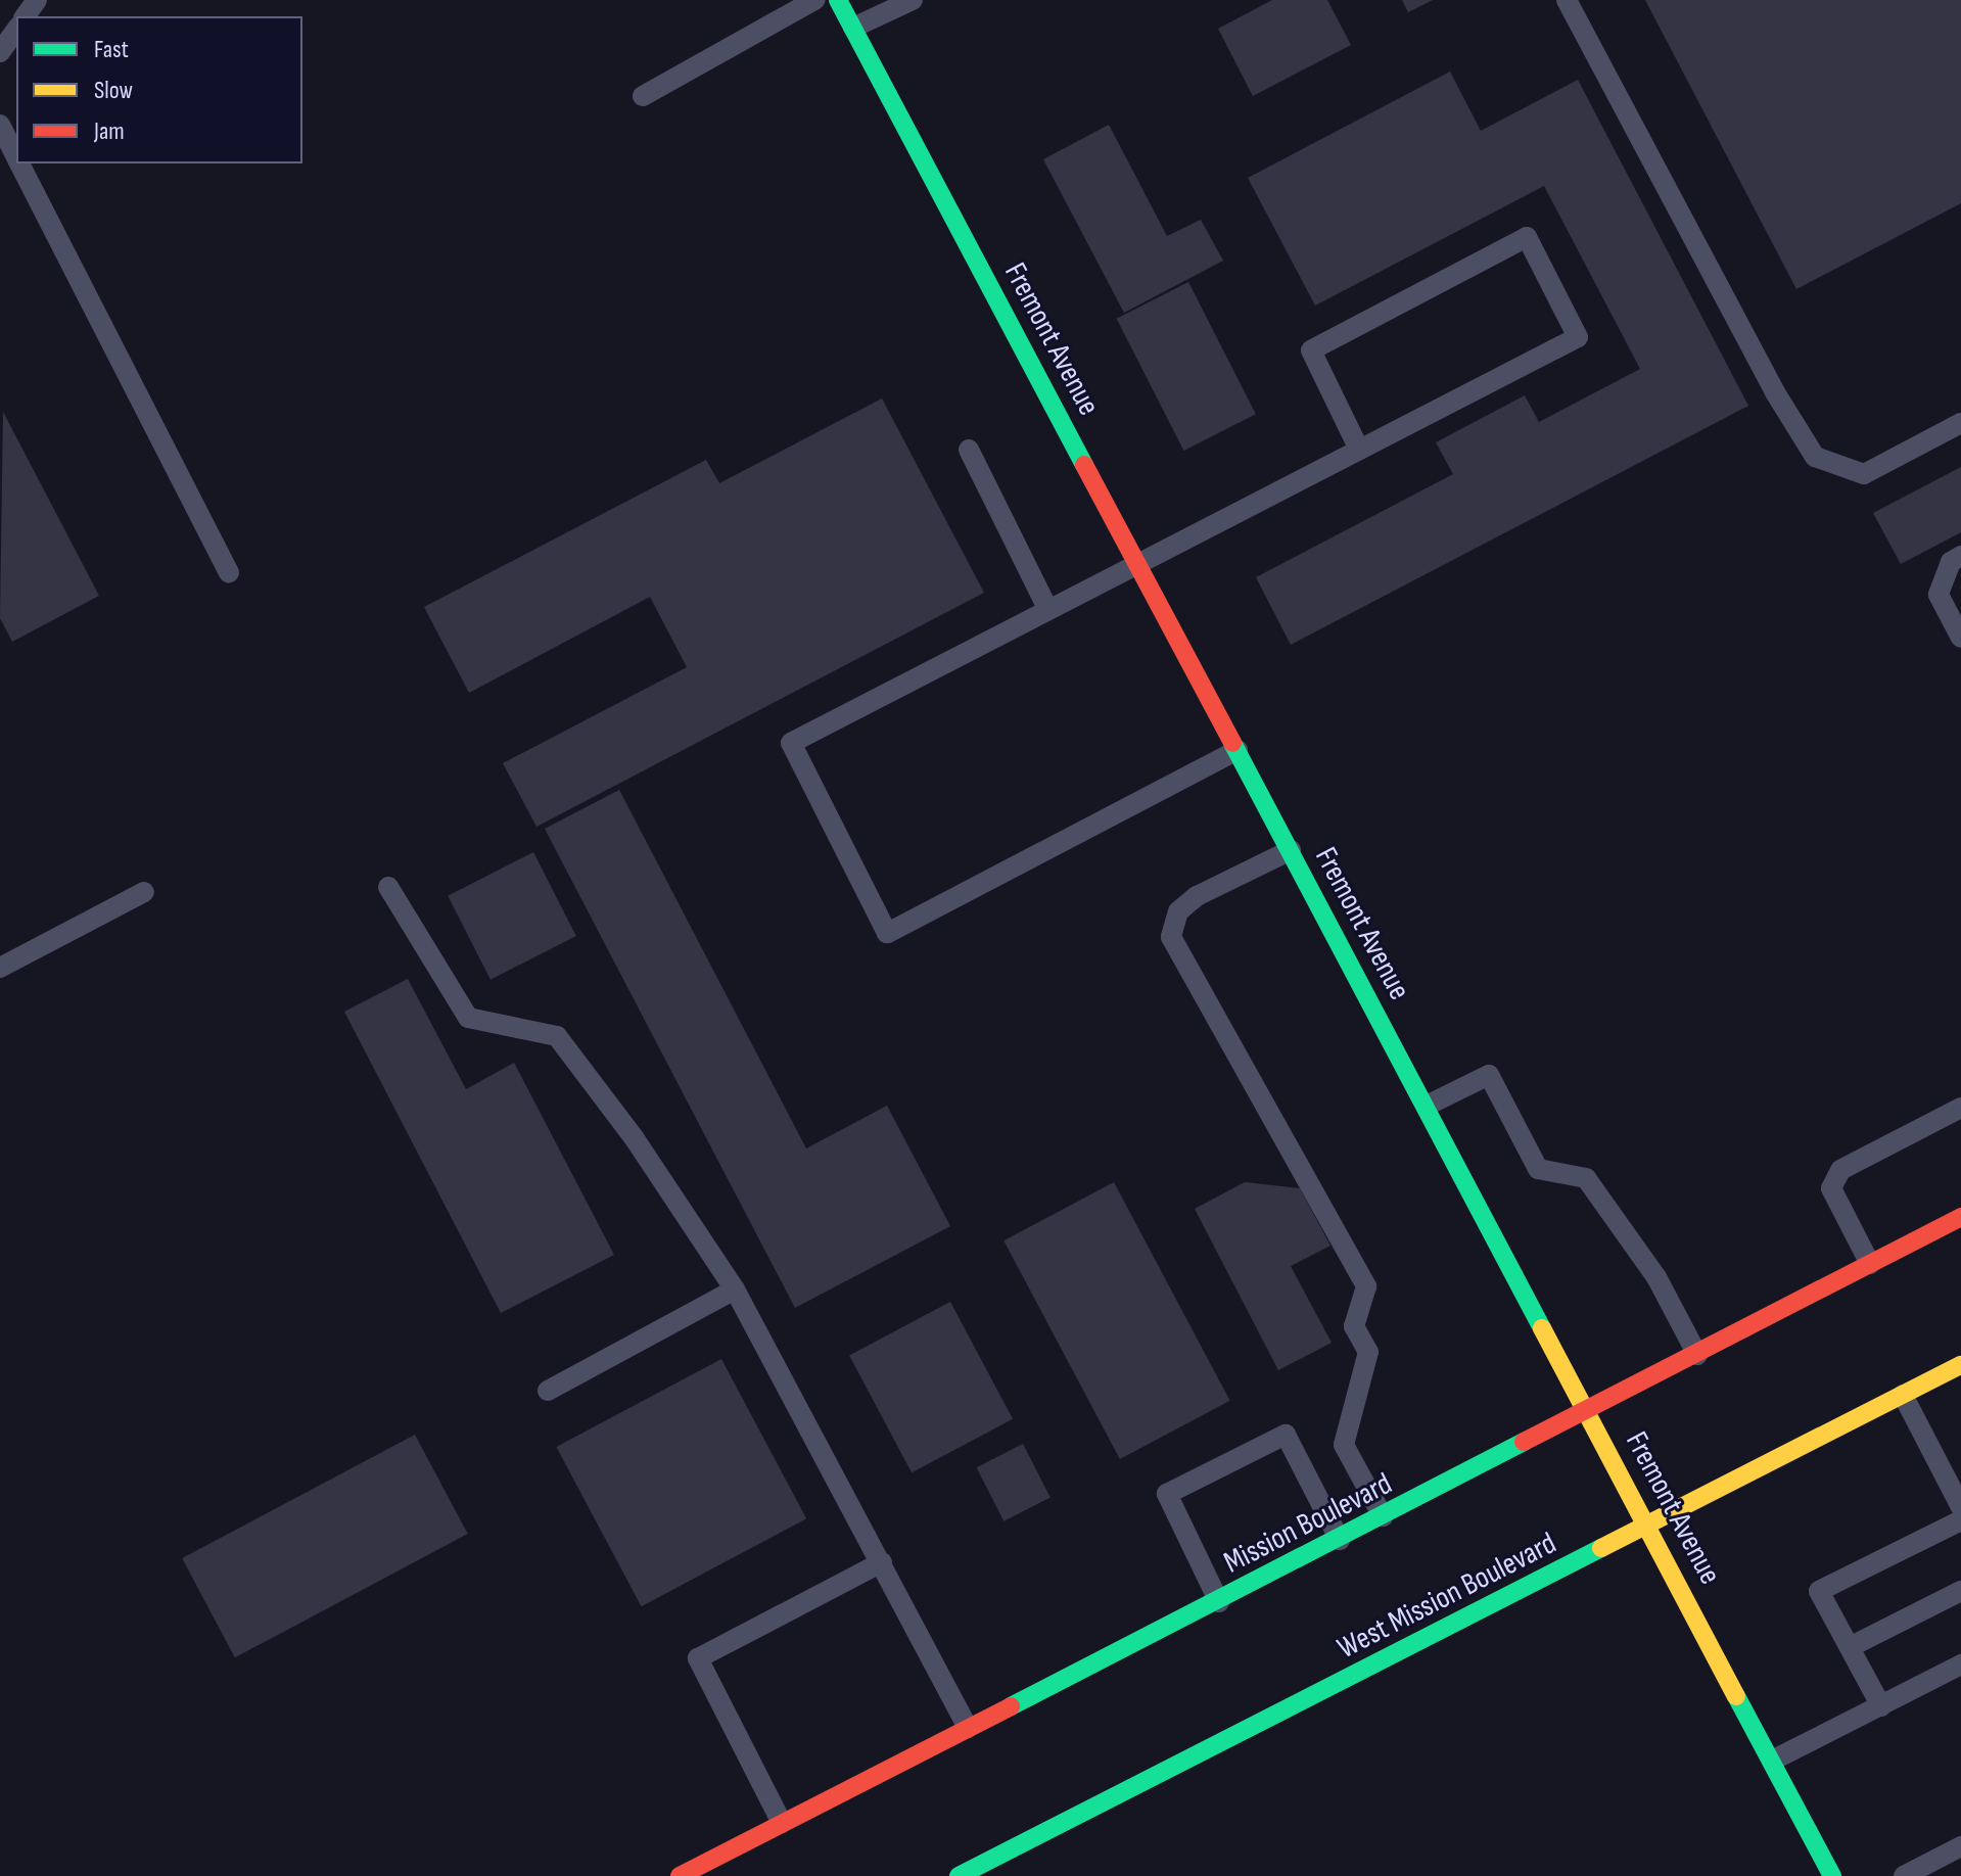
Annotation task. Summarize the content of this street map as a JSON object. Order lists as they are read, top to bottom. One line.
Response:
{"streets":{"main road":["Fremont Avenue","Mission Boulevard","West Mission Boulevard"]},"crossings":[["Fremont Avenue","Mission Boulevard"],["Fremont Avenue","West Mission Boulevard"]],"legend":["Fast","Slow","Jam"]}
